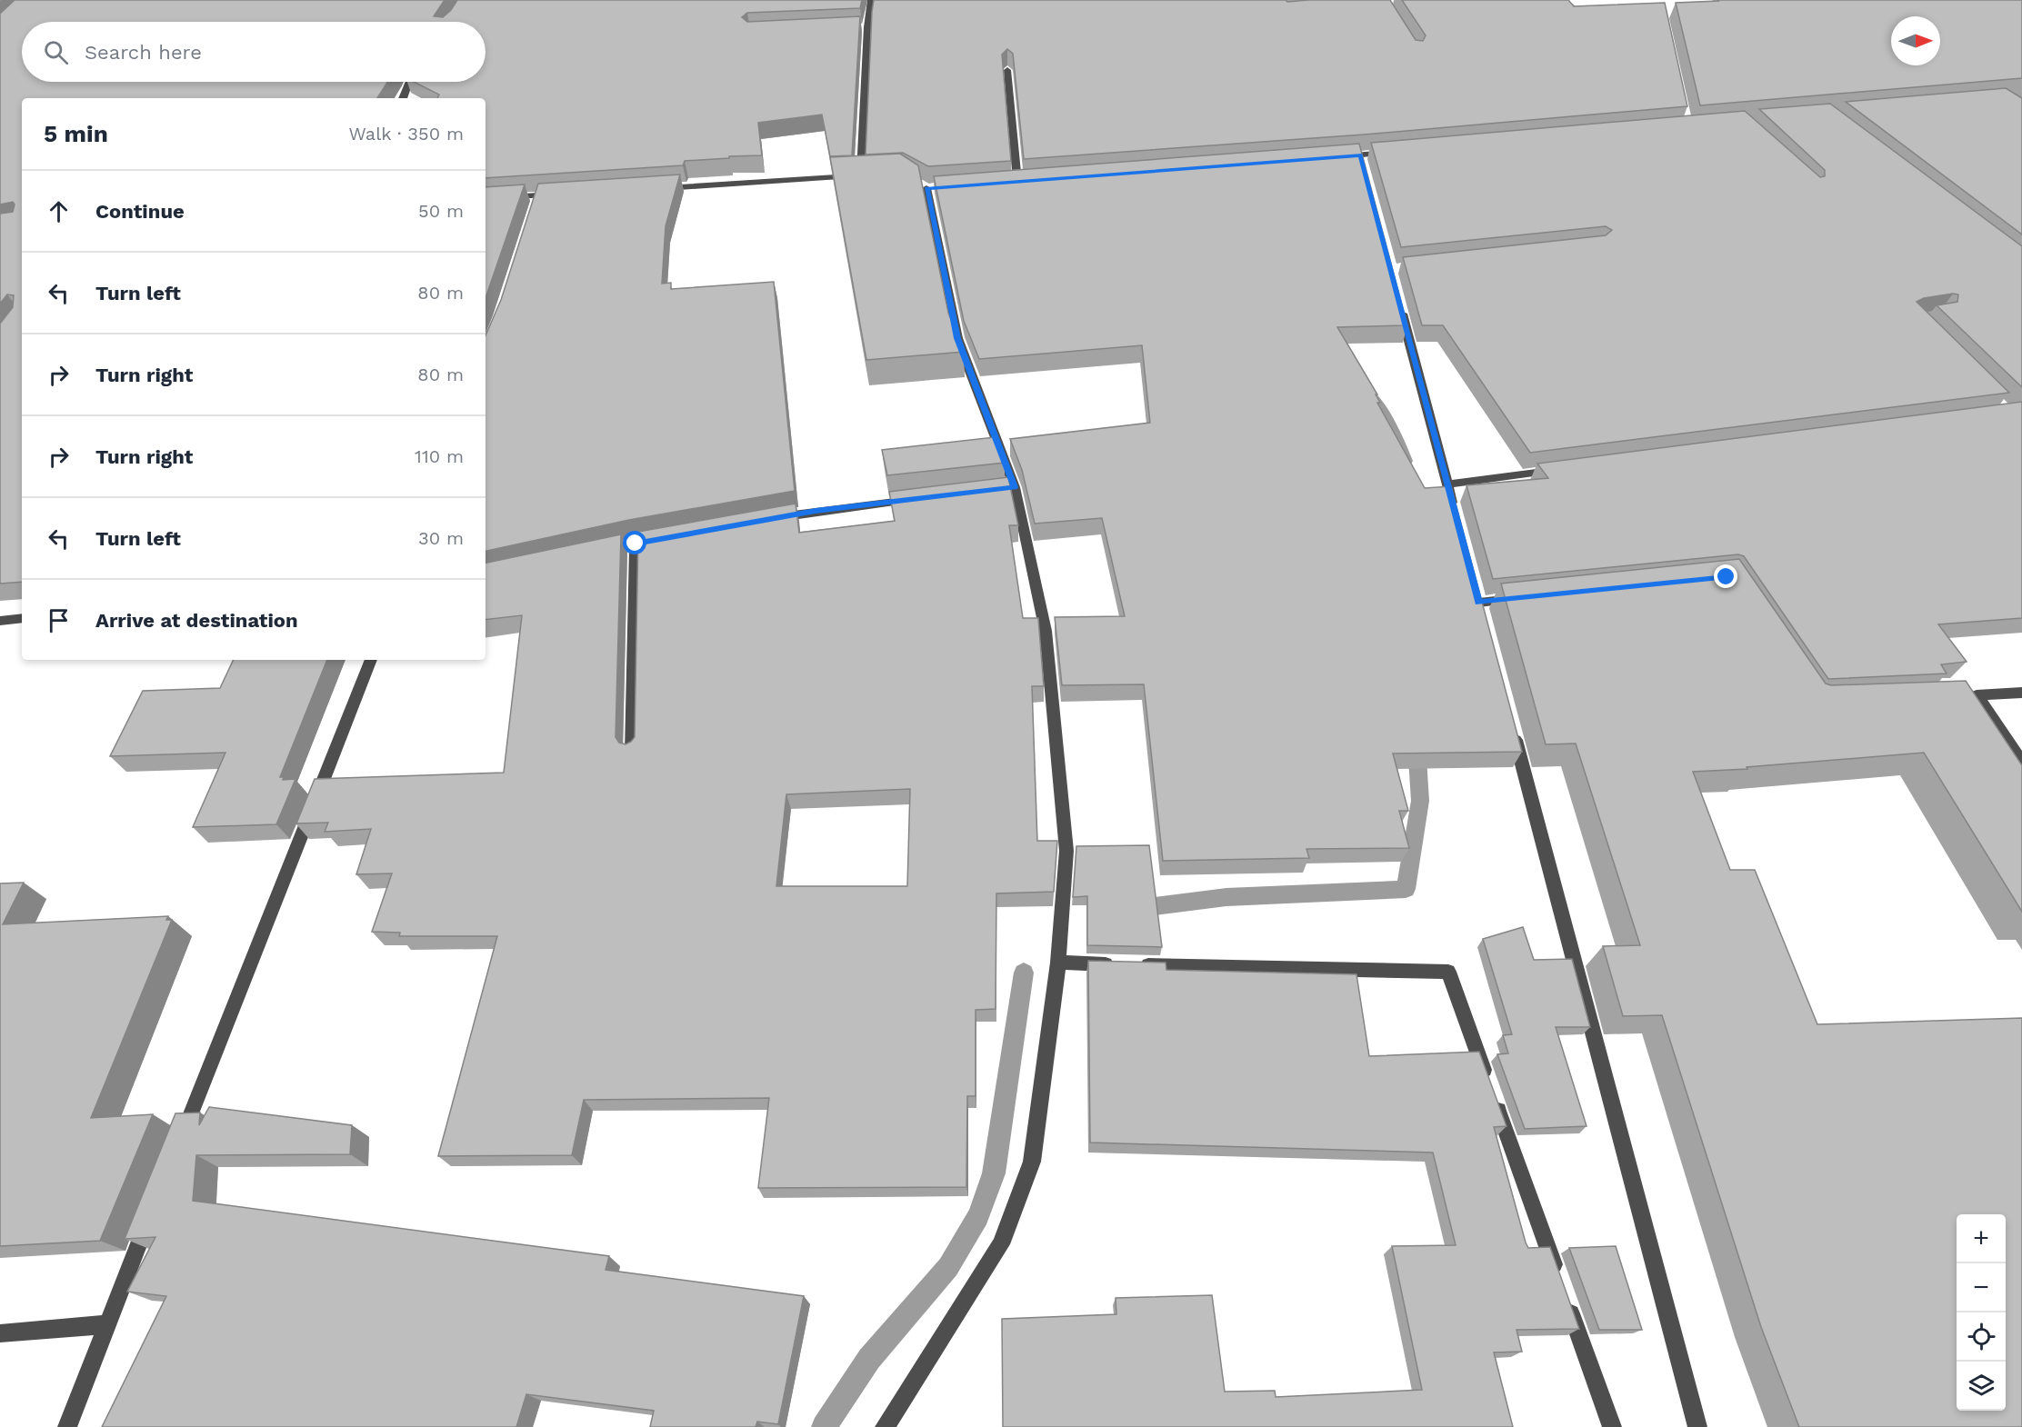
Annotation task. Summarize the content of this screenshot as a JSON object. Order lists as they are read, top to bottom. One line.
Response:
{"north":"right","page":{"search":"Search here","heading":["5 min","Walk · 350 m"],"list":[["Continue","50 m"],["Turn left","80 m"],["Turn right","80 m"],["Turn right","110 m"],["Turn left","30 m"],"Arrive at destination"],"map_buttons":["+","−"]}}
